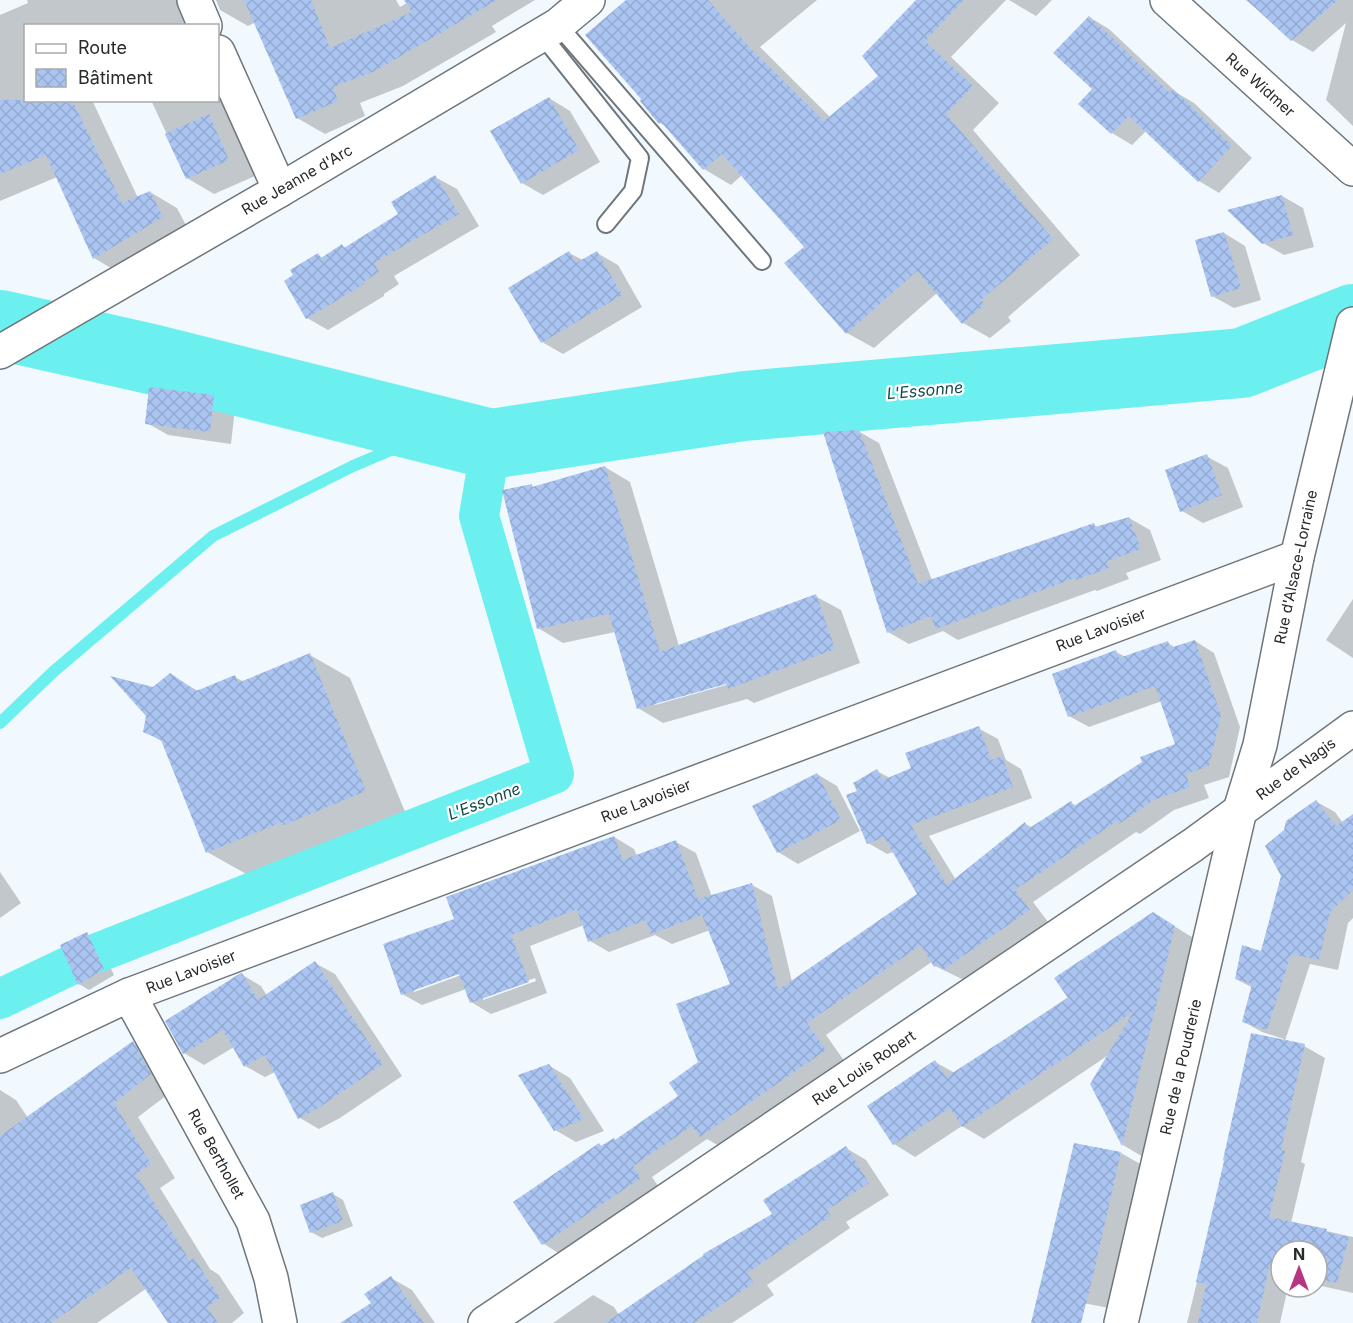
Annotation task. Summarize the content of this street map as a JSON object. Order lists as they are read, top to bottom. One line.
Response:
{"streets":{"street":["Rue Widmer","Rue Jeanne d'Arc","Rue d'Alsace-Lorraine","Rue Lavoisier","Rue de Nagis","Rue de la Poudrerie","Rue Louis Robert","Rue Berthollet"]},"crossings":[["Rue d'Alsace-Lorraine","Rue Lavoisier"],["Rue d'Alsace-Lorraine","Rue de Nagis"],["Rue d'Alsace-Lorraine","Rue de la Poudrerie"],["Rue d'Alsace-Lorraine","Rue Louis Robert"],["Rue Lavoisier","Rue Berthollet"],["Rue de Nagis","Rue de la Poudrerie"],["Rue de Nagis","Rue Louis Robert"],["Rue de la Poudrerie","Rue Louis Robert"]],"water":["L'Essonne"],"legend":["Route","Bâtiment"],"north":"top"}
